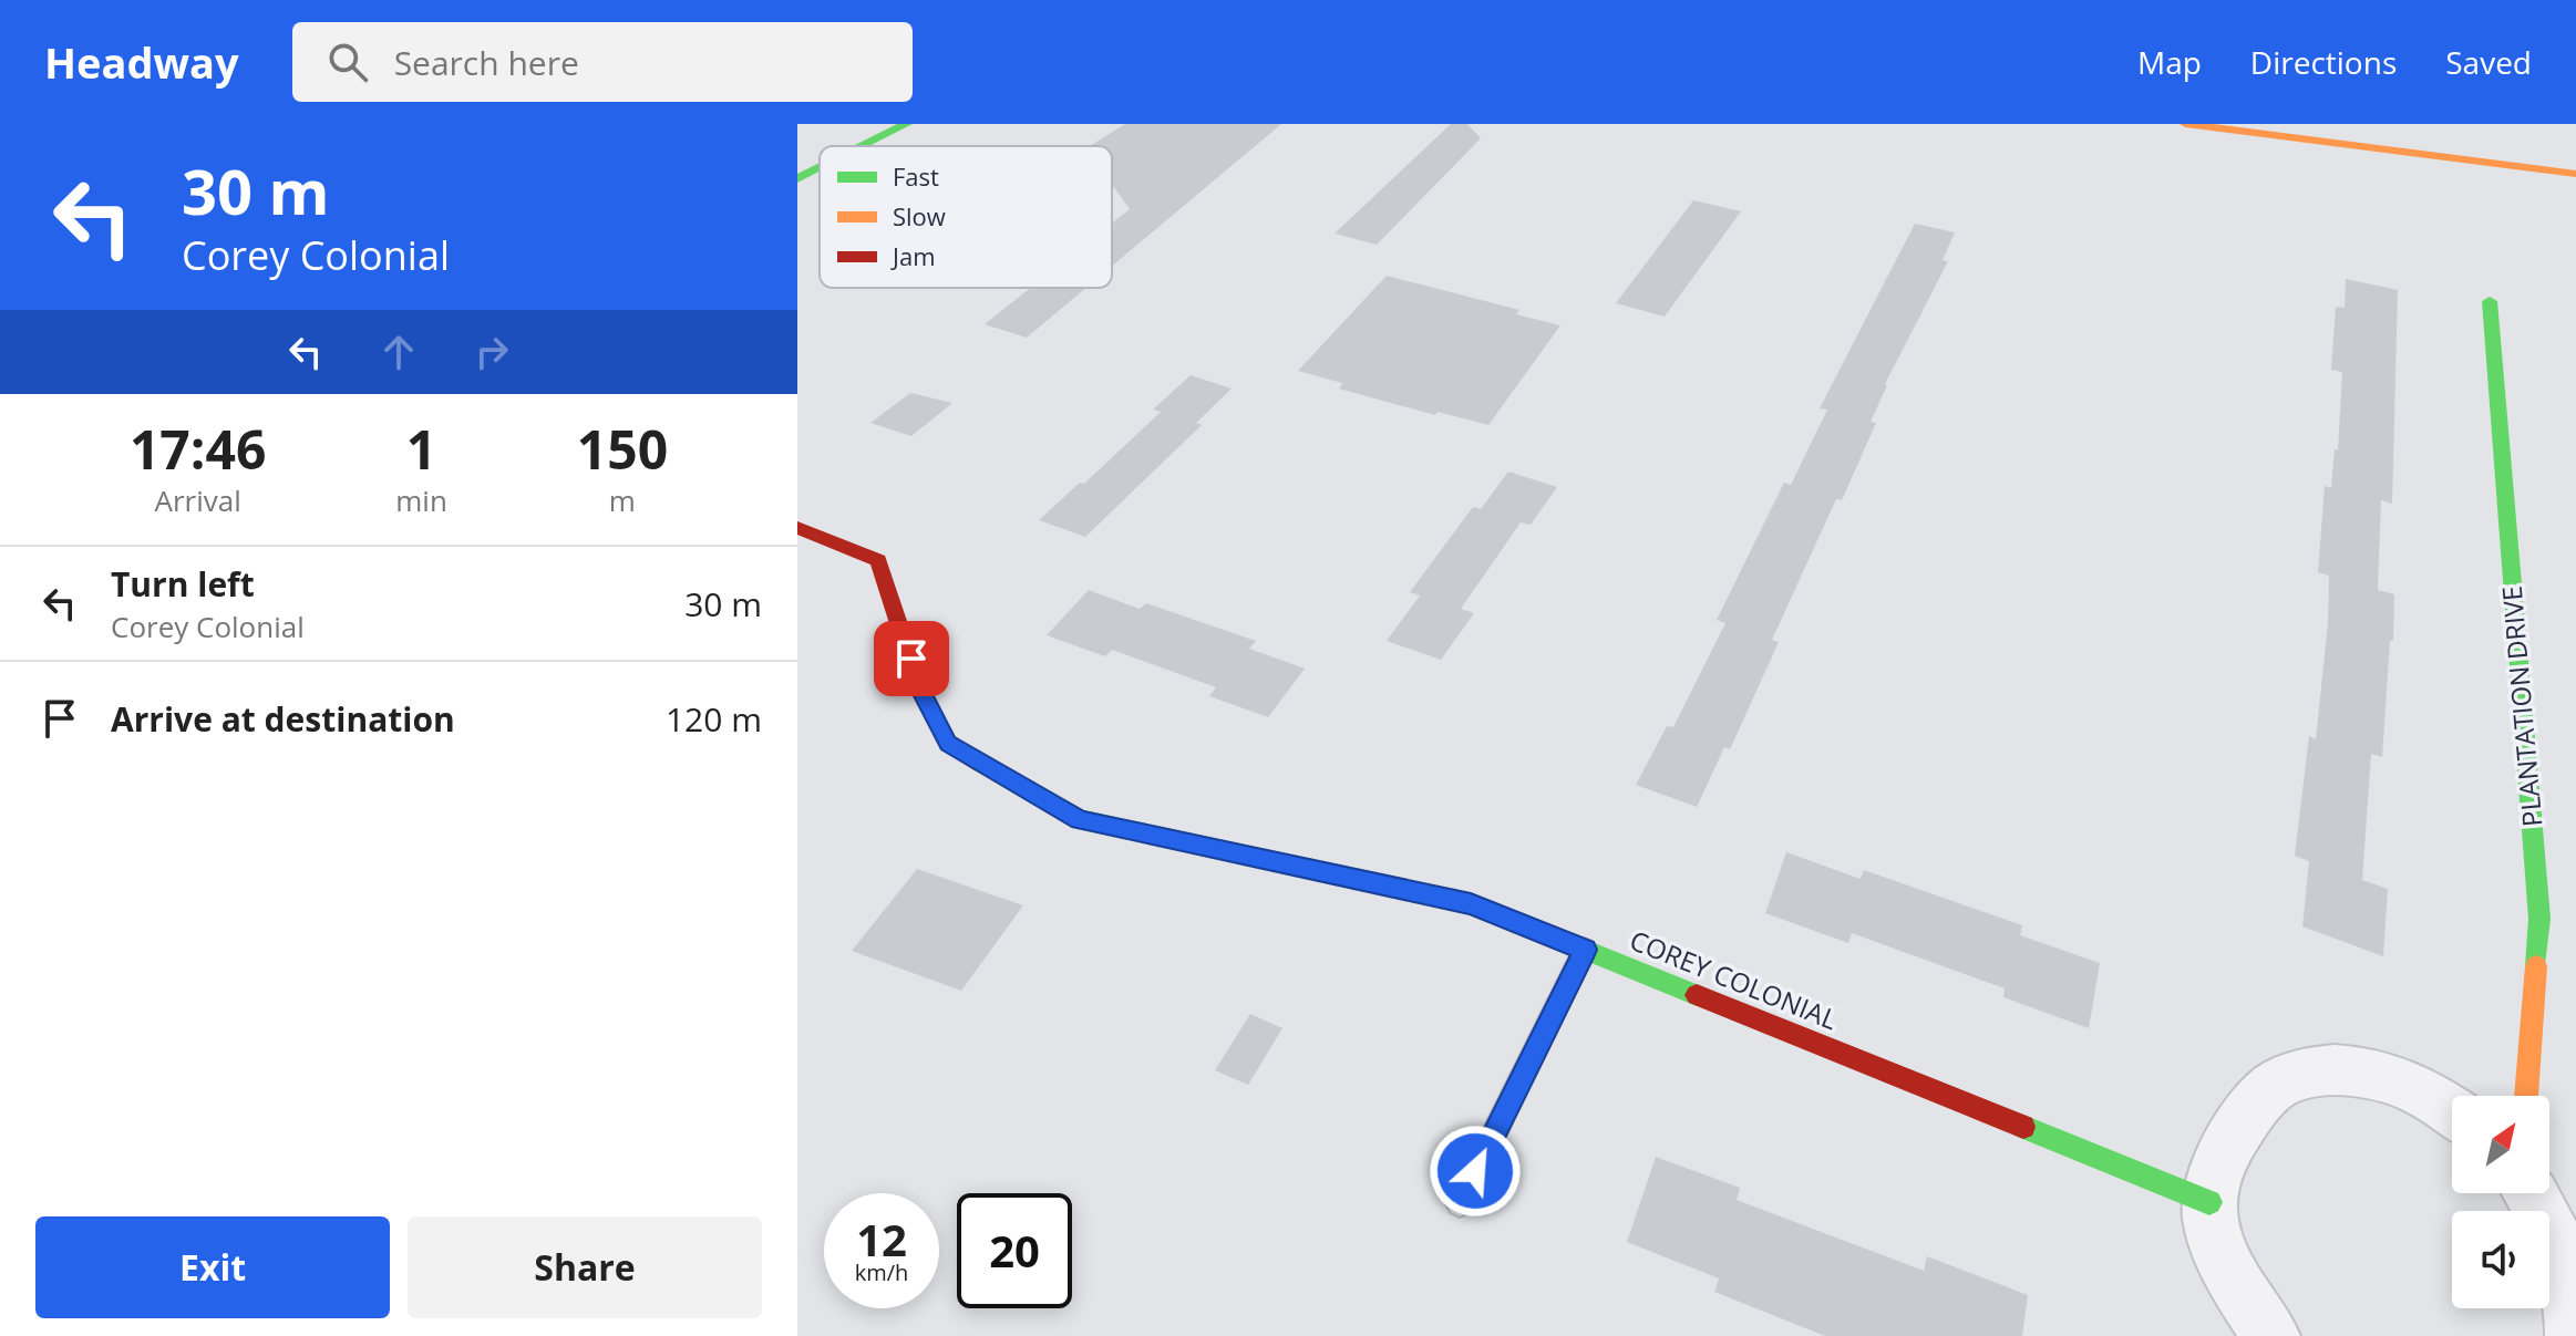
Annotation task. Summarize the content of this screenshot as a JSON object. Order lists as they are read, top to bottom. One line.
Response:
{"streets":{"street":["PLANTATION DRIVE","COREY COLONIAL"]},"legend":["Fast","Slow","Jam"],"north":"top right","page":{"header":"Headway","search":"Search here","nav":["Map","Directions","Saved"],"turn":["30 m","Corey Colonial"],"eta":["17:46","Arrival","1","min","150","m"],"list":[{"name":"Turn left","note":"Corey Colonial","value":"30 m"},{"name":"Arrive at destination","value":"120 m"}],"speed":"12 km/h","limit":"20","buttons":["Exit","Share"]}}
